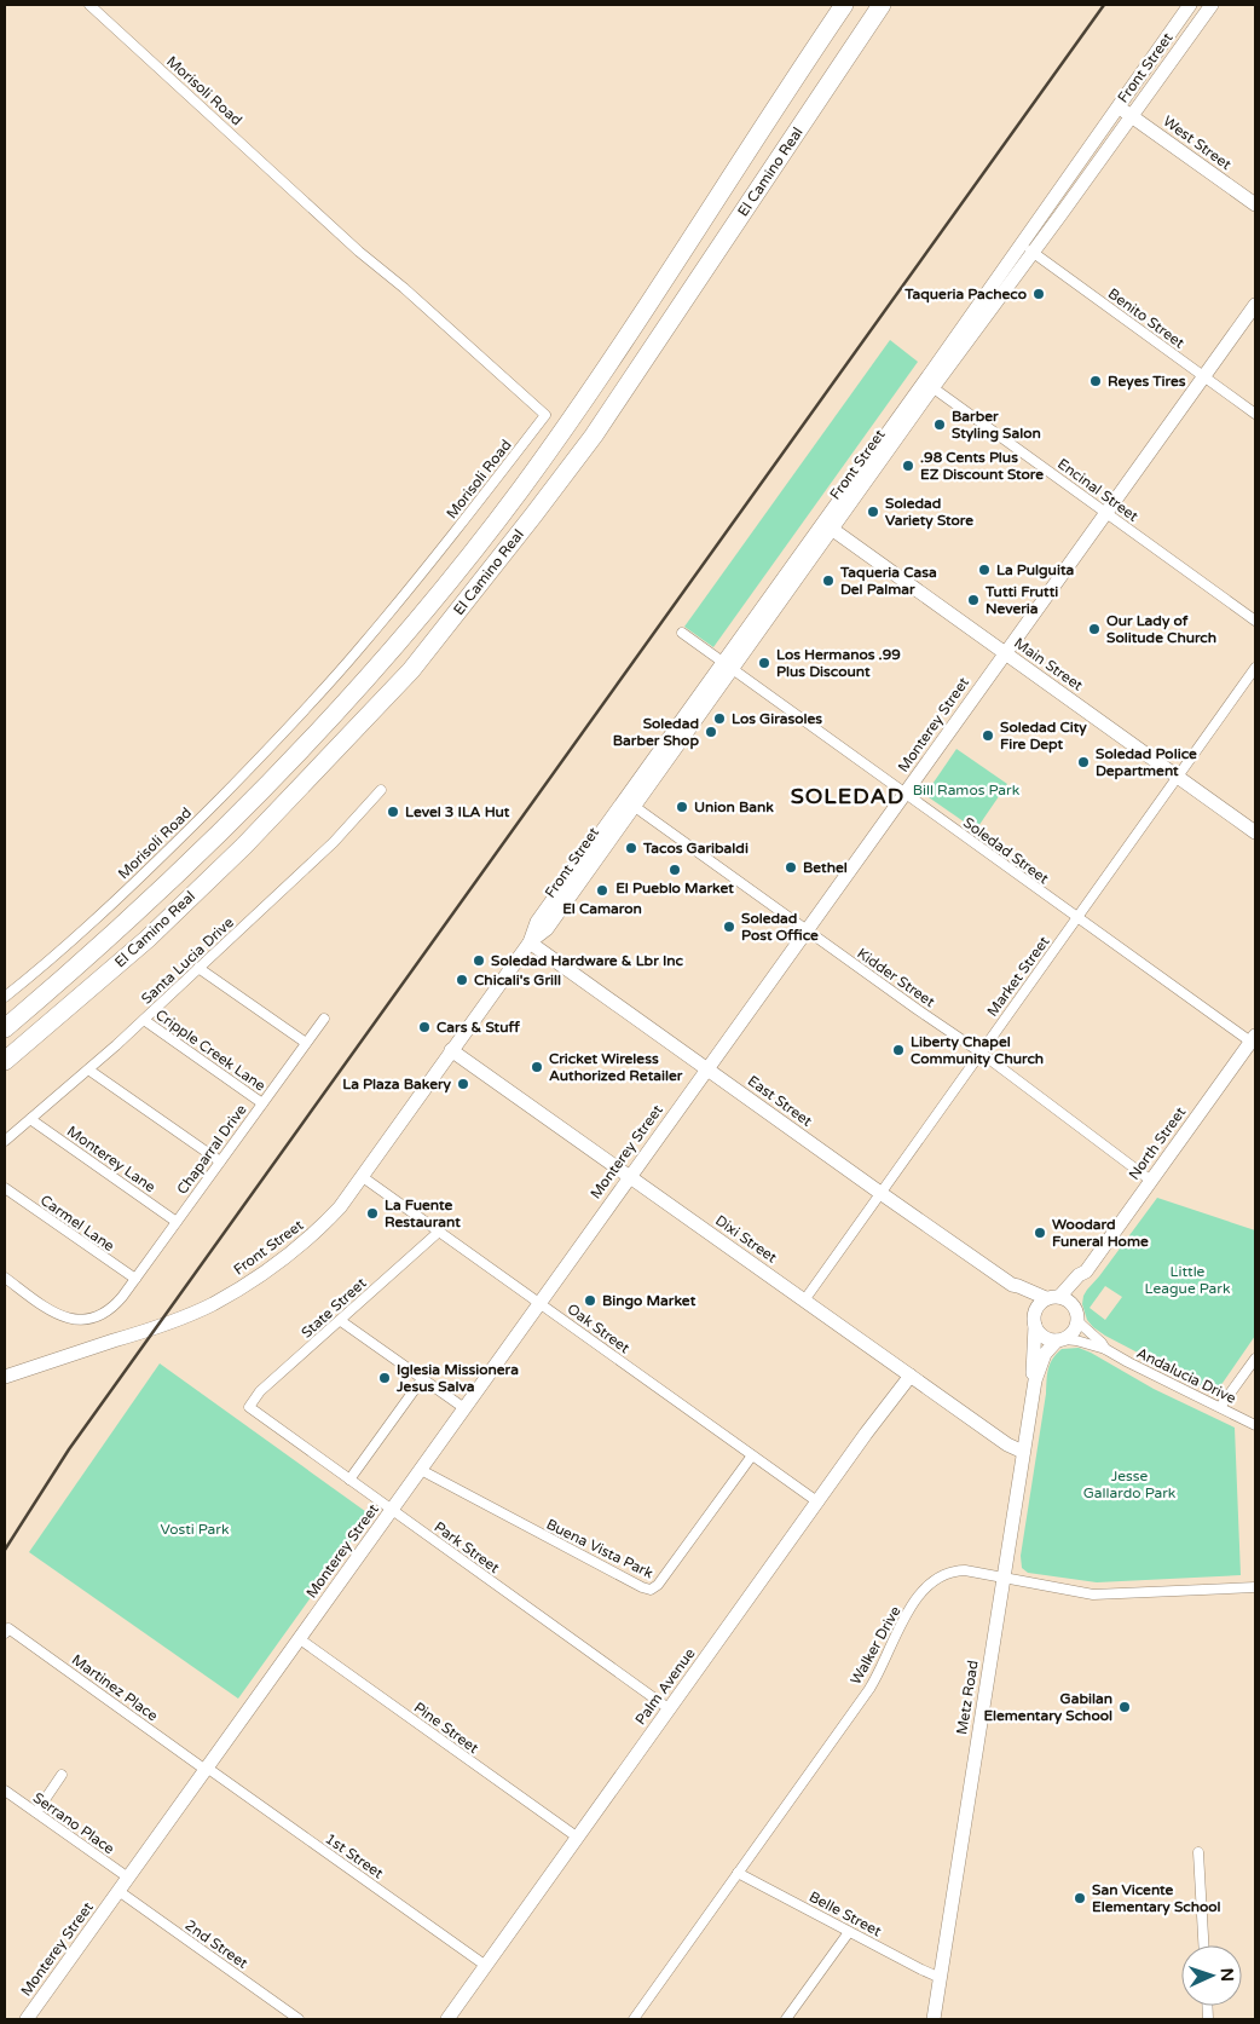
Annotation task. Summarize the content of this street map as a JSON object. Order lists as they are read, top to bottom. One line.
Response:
{"streets":{"highway":["El Camino Real"],"street":["Front Street","Morisoli Road","West Street","Benito Street","Encinal Street","Main Street","Monterey Street","Soledad Street","Santa Lucia Drive","Market Street","Kidder Street","Cripple Creek Lane","East Street","North Street","Chaparral Drive","Monterey Lane","Carmel Lane","Dixi Street","State Street","Oak Street","Andalucia Drive","Park Street","Buena Vista Park","Walker Drive","Palm Avenue","Martinez Place","Metz Road","Pine Street","Serrano Place","1st Street","Belle Street","2nd Street"]},"crossings":[["Front Street","West Street"],["Front Street","Benito Street"],["Front Street","Encinal Street"],["Front Street","Main Street"],["Front Street","Soledad Street"],["Front Street","Kidder Street"],["Front Street","East Street"],["Front Street","Dixi Street"],["Front Street","Oak Street"],["Benito Street","Monterey Street"],["Encinal Street","Monterey Street"],["Main Street","Monterey Street"],["Main Street","Market Street"],["Monterey Street","Soledad Street"],["Monterey Street","Kidder Street"],["Monterey Street","East Street"],["Monterey Street","Dixi Street"],["Monterey Street","Oak Street"],["Monterey Street","Park Street"],["Monterey Street","Buena Vista Park"],["Monterey Street","Martinez Place"],["Monterey Street","Pine Street"],["Monterey Street","Serrano Place"],["Monterey Street","1st Street"],["Monterey Street","2nd Street"],["Soledad Street","Market Street"],["Soledad Street","North Street"],["Santa Lucia Drive","Cripple Creek Lane"],["Santa Lucia Drive","Monterey Lane"],["Market Street","Kidder Street"],["Market Street","East Street"],["Market Street","Dixi Street"],["Kidder Street","North Street"],["Cripple Creek Lane","Chaparral Drive"],["East Street","North Street"],["East Street","Andalucia Drive"],["East Street","Metz Road"],["North Street","Andalucia Drive"],["North Street","Metz Road"],["Chaparral Drive","Monterey Lane"],["Chaparral Drive","Carmel Lane"],["Dixi Street","Palm Avenue"],["Dixi Street","Metz Road"],["State Street","Oak Street"],["State Street","Park Street"],["Oak Street","Buena Vista Park"],["Oak Street","Palm Avenue"],["Andalucia Drive","Metz Road"],["Park Street","Palm Avenue"],["Walker Drive","Metz Road"],["Walker Drive","Belle Street"],["Palm Avenue","Pine Street"],["Palm Avenue","1st Street"],["Martinez Place","1st Street"],["Metz Road","Belle Street"]],"districts":["SOLEDAD"],"parks":["Bill Ramos Park","Little League Park","Jesse Gallardo Park","Vosti Park"],"places":["Taqueria Pacheco","Reyes Tires","Barber Styling Salon",".98 Cents Plus EZ Discount Store","Soledad Variety Store","La Pulguita","Taqueria Casa Del Palmar","Tutti Frutti Neveria","Our Lady of Solitude Church","Los Hermanos .99 Plus Discount","Los Girasoles","Soledad Barber Shop","Soledad City Fire Dept","Soledad Police Department","Union Bank","Level 3 ILA Hut","Tacos Garibaldi","Bethel","El Pueblo Market","El Camaron","Soledad Post Office","Soledad Hardware & Lbr Inc","Chicali's Grill","Cars & Stuff","Liberty Chapel Community Church","Cricket Wireless Authorized Retailer","La Plaza Bakery","La Fuente Restaurant","Woodard Funeral Home","Bingo Market","Iglesia Missionera Jesus Salva","Gabilan Elementary School","San Vicente Elementary School"],"north":"right"}
